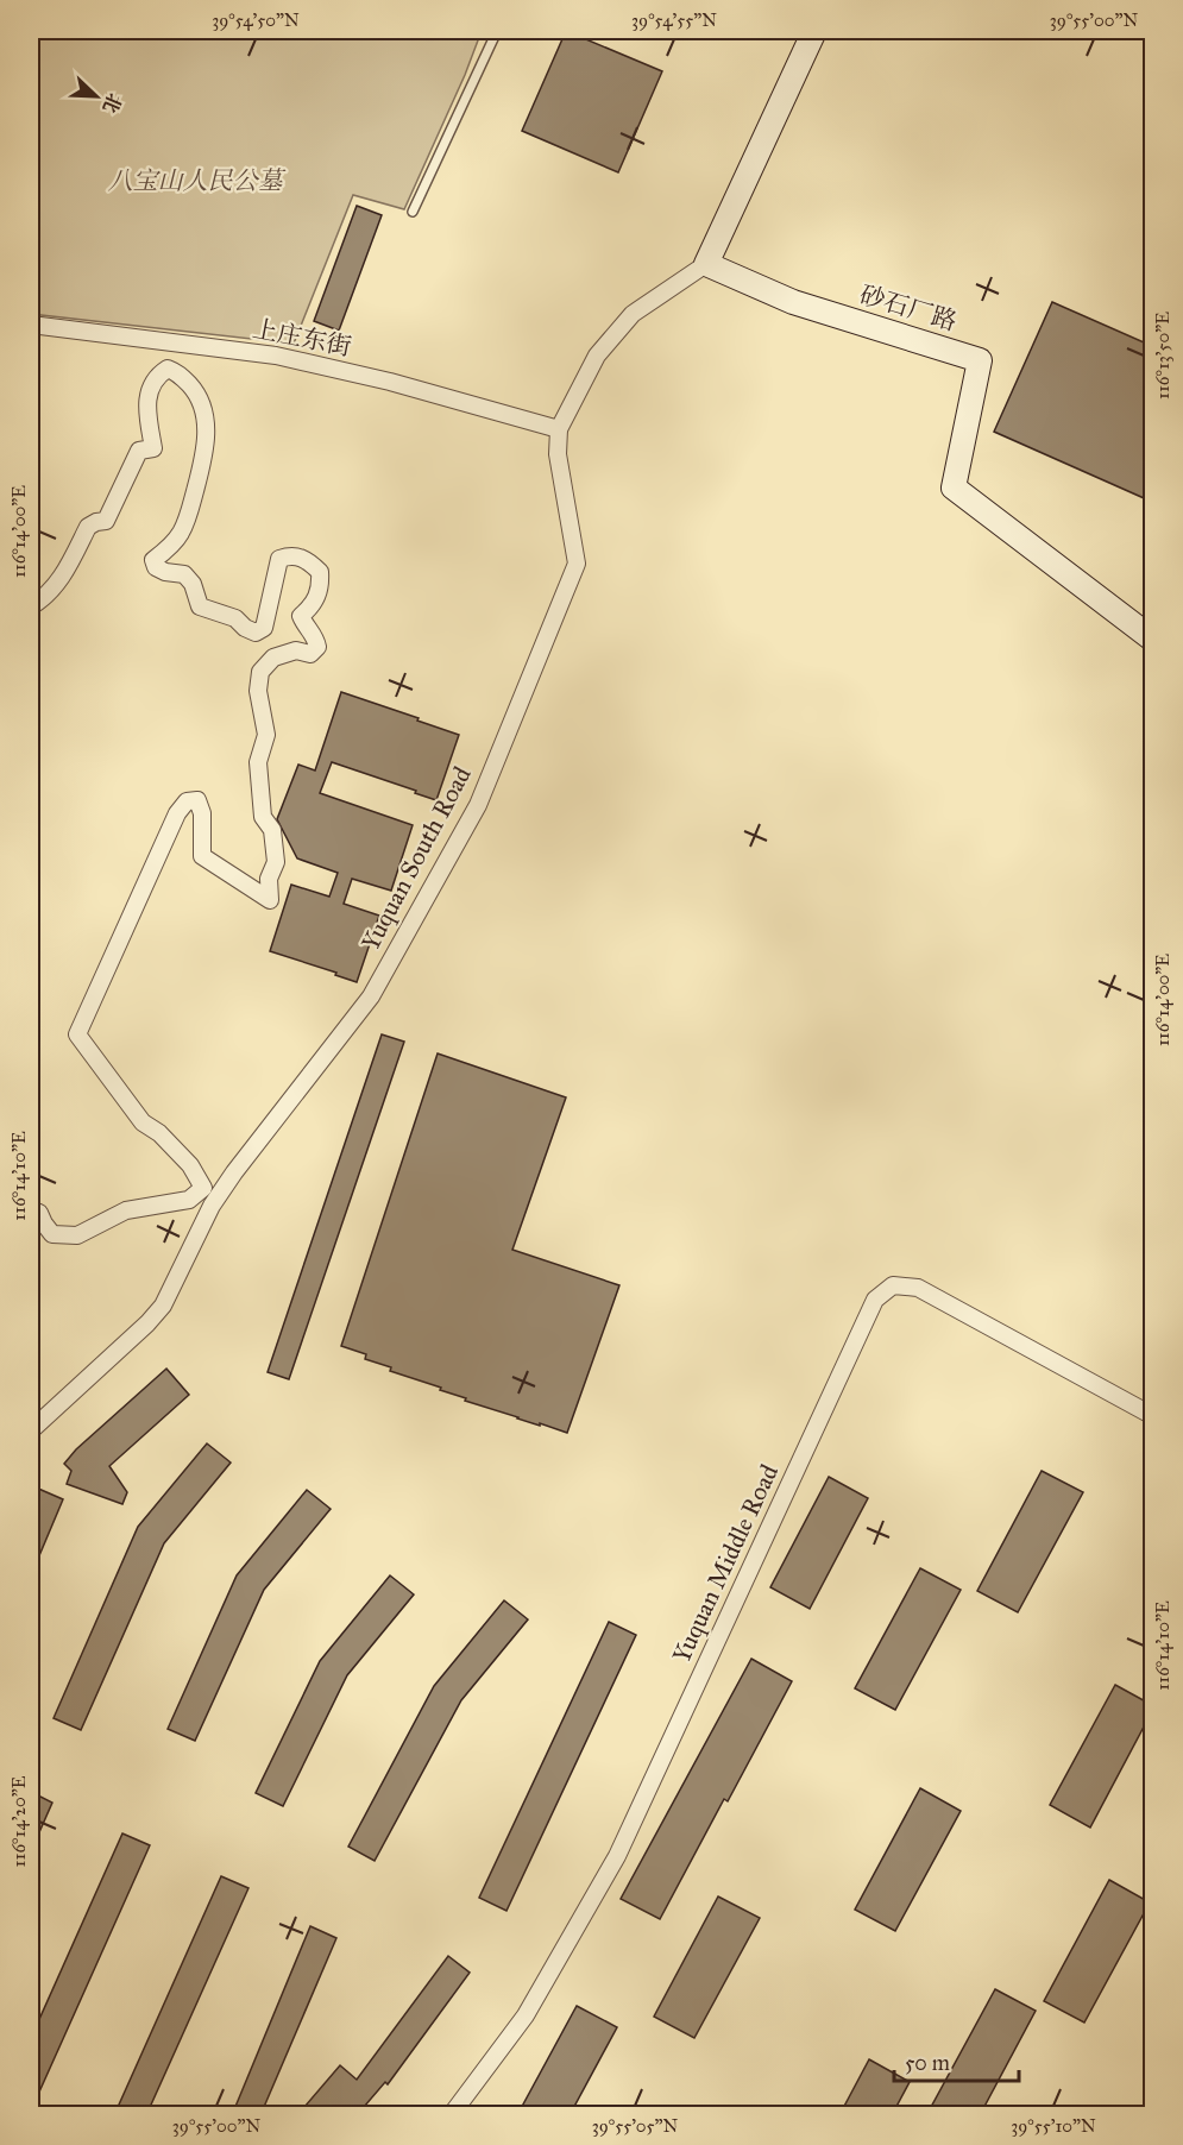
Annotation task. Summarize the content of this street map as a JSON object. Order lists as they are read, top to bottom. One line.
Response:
{"streets":{"street":["砂石厂路","上庄东街","Yuquan South Road","Yuquan Middle Road"]},"crossings":[["砂石厂路","Yuquan South Road"],["上庄东街","Yuquan South Road"]],"parks":["八宝山人民公墓"],"scale_bar":"50 m","north":"bottom right","coordinates":["39°54'50\"N","39°54'55\"N","39°55'00\"N","116°13'50\"E","116°14'00\"E","116°14'10\"E","116°14'20\"E","39°55'05\"N","39°55'10\"N"]}
